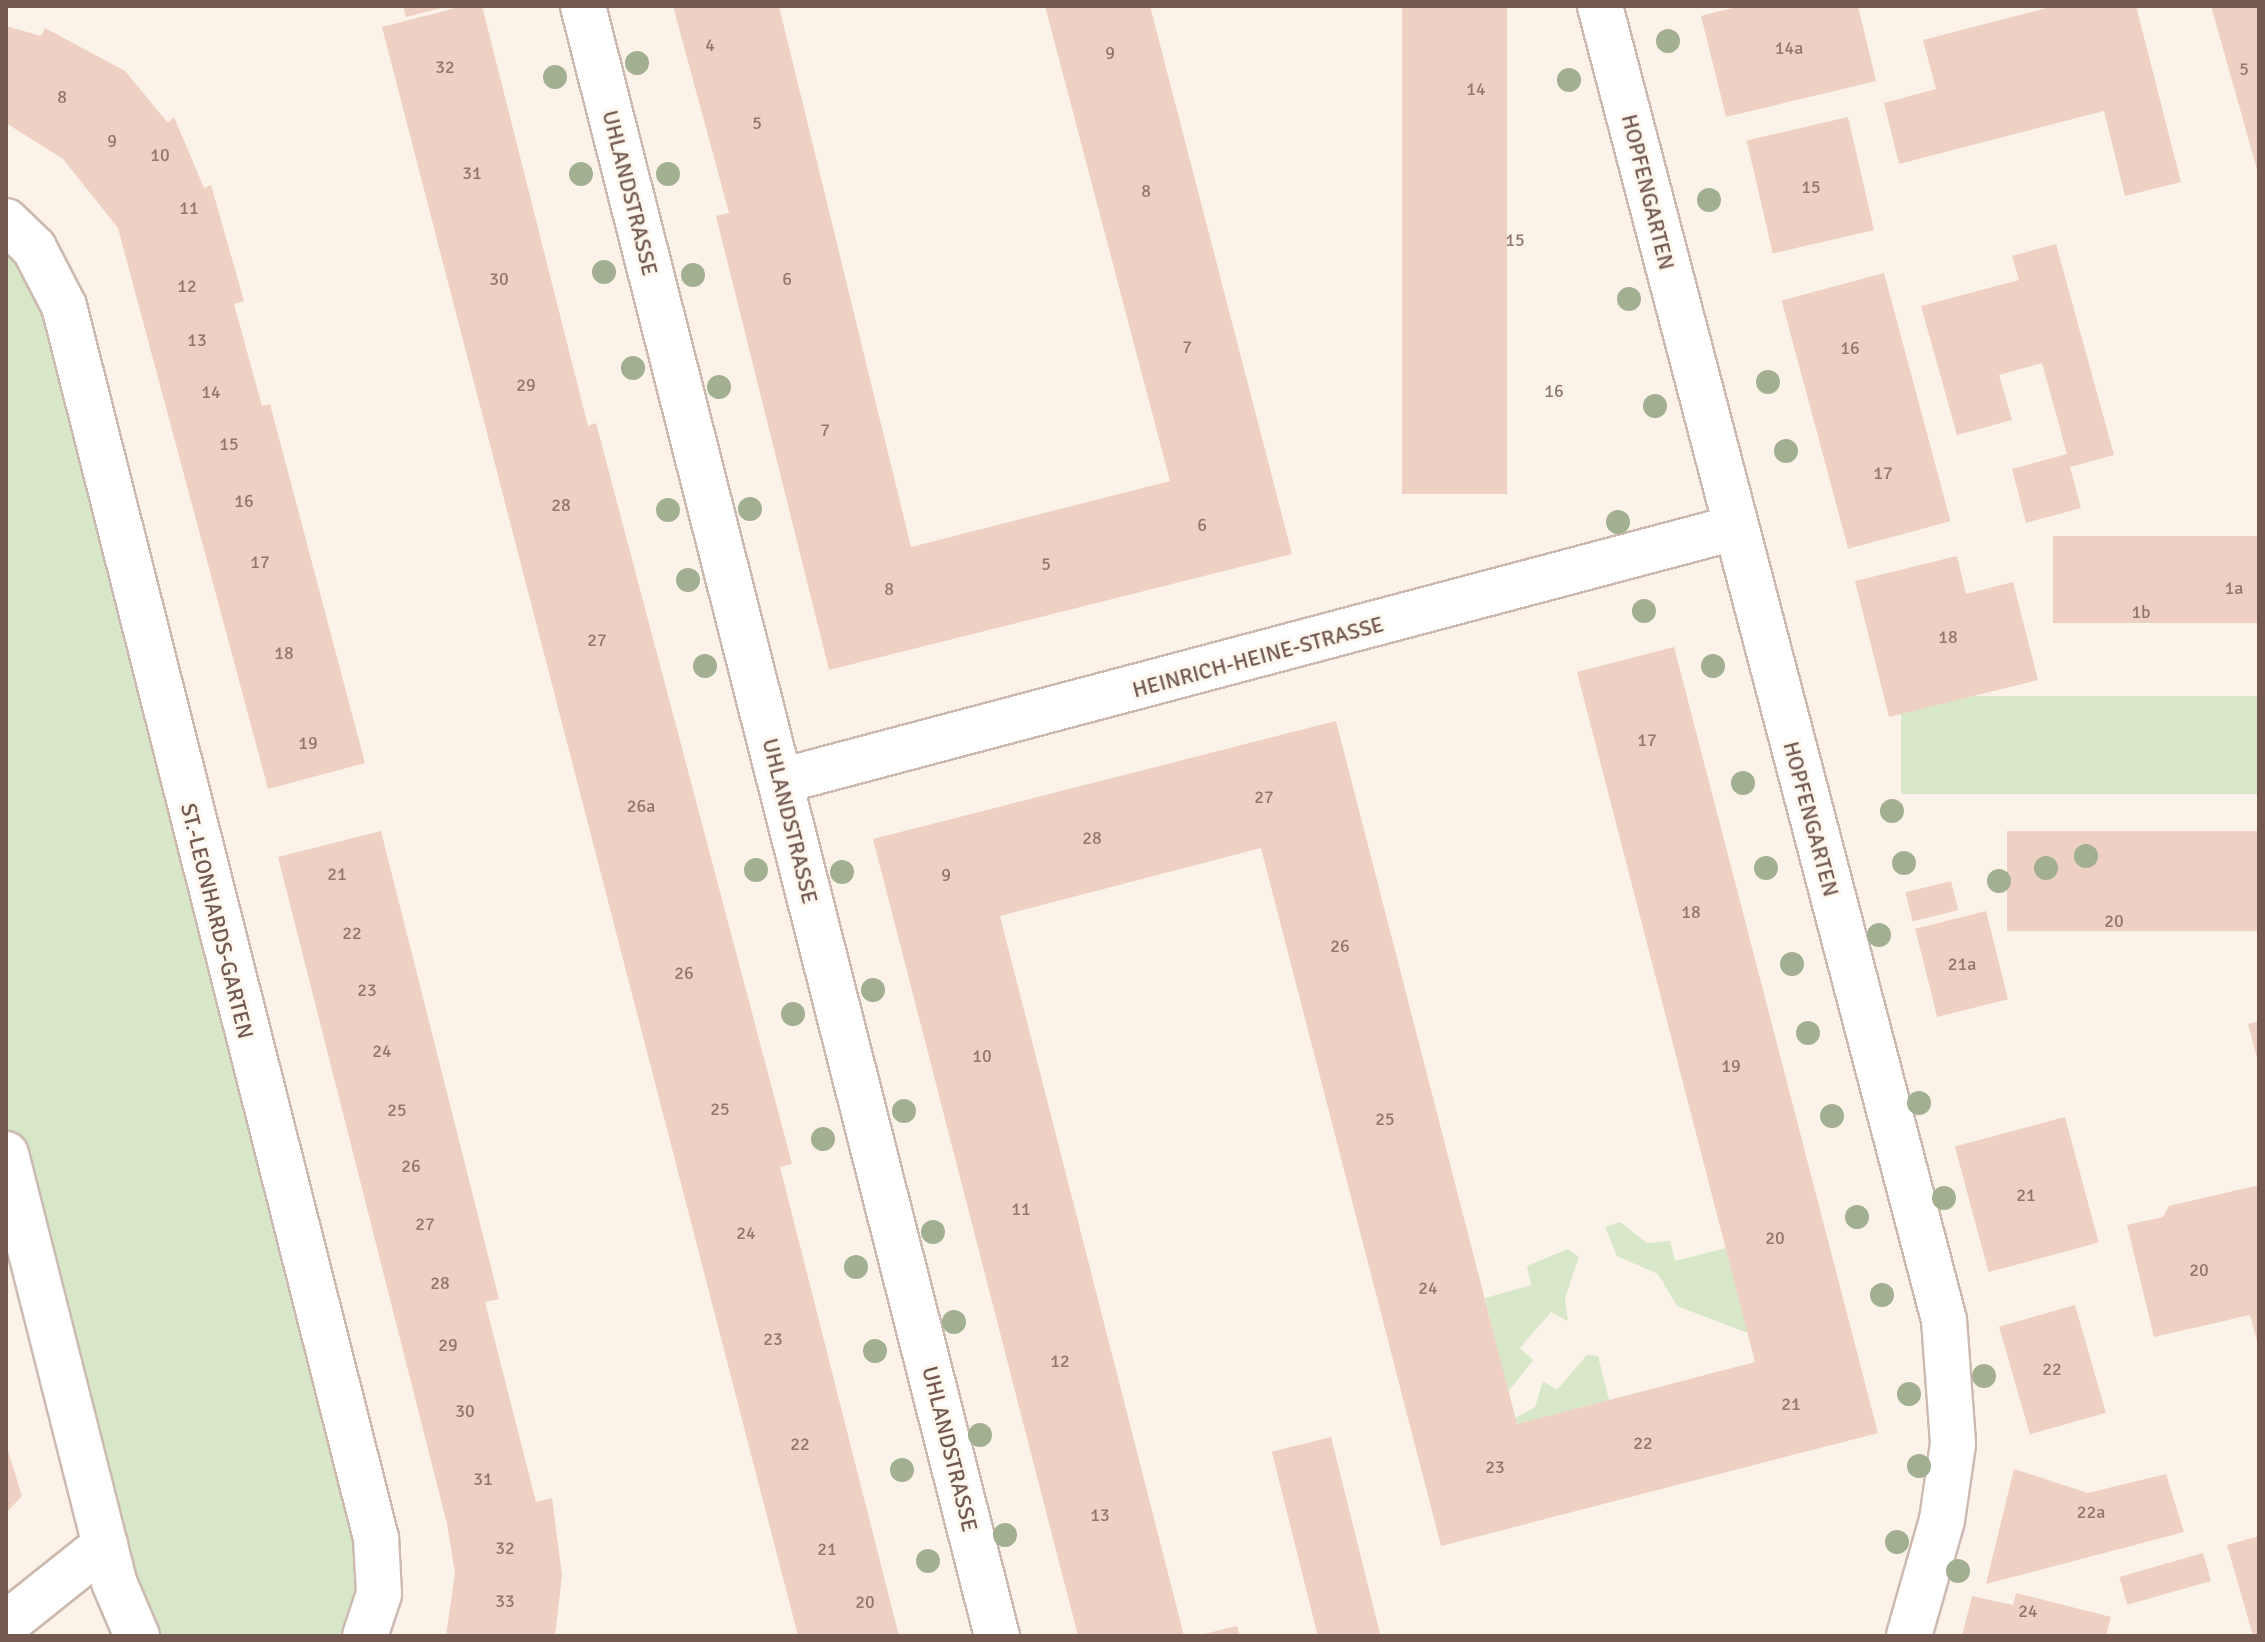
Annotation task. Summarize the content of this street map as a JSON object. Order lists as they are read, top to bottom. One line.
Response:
{"streets":{"street":["HOPFENGARTEN","UHLANDSTRASSE","HEINRICH-HEINE-STRASSE","ST.-LEONHARDS-GARTEN"]},"crossings":[["HOPFENGARTEN","HEINRICH-HEINE-STRASSE"],["UHLANDSTRASSE","HEINRICH-HEINE-STRASSE"]],"house_numbers":["4","14a","9","32","5","14","8","5","9","10","31","15","8","11","15","30","6","12","13","7","16","29","16","14","7","15","17","16","28","6","17","5","1a","8","1b","18","27","18","17","19","27","26a","28","21","9","18","20","22","26","21a","26","23","24","10","19","25","25","25","26","21","11","27","24","20","20","28","24","23","29","12","22","21","30","22","22","23","31","22a","13","32","21","33","20","24"]}
